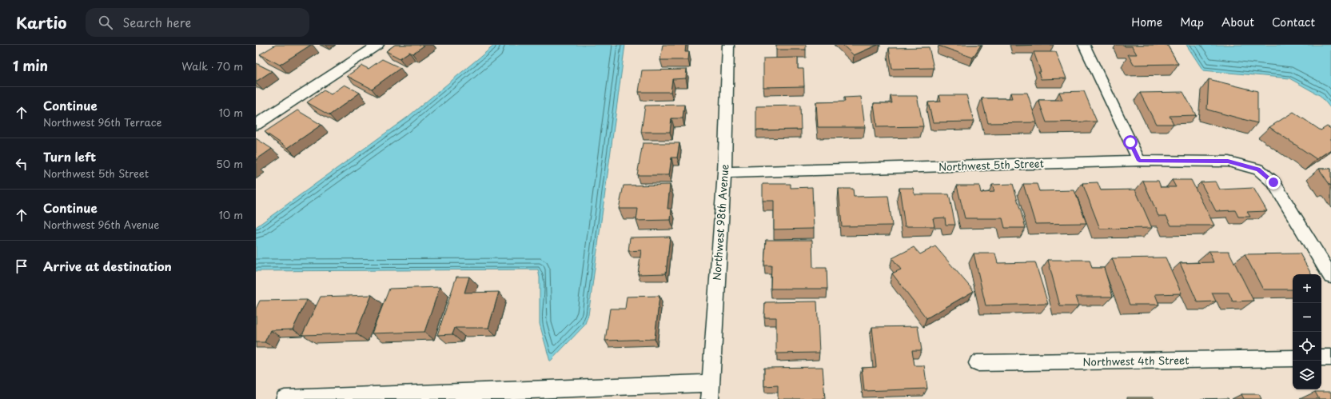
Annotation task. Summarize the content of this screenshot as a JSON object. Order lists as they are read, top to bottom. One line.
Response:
{"streets":{"street":["Northwest 5th Street","Northwest 98th Avenue","Northwest 4th Street"]},"crossings":[["Northwest 5th Street","Northwest 98th Avenue"]],"page":{"header":"Kartio","search":"Search here","nav":["Home","Map","About","Contact"],"heading":["1 min","Walk · 70 m"],"list":[["Continue","Northwest 96th Terrace","10 m"],["Turn left","Northwest 5th Street","50 m"],["Continue","Northwest 96th Avenue","10 m"],"Arrive at destination"],"map_buttons":["+","−"]}}
